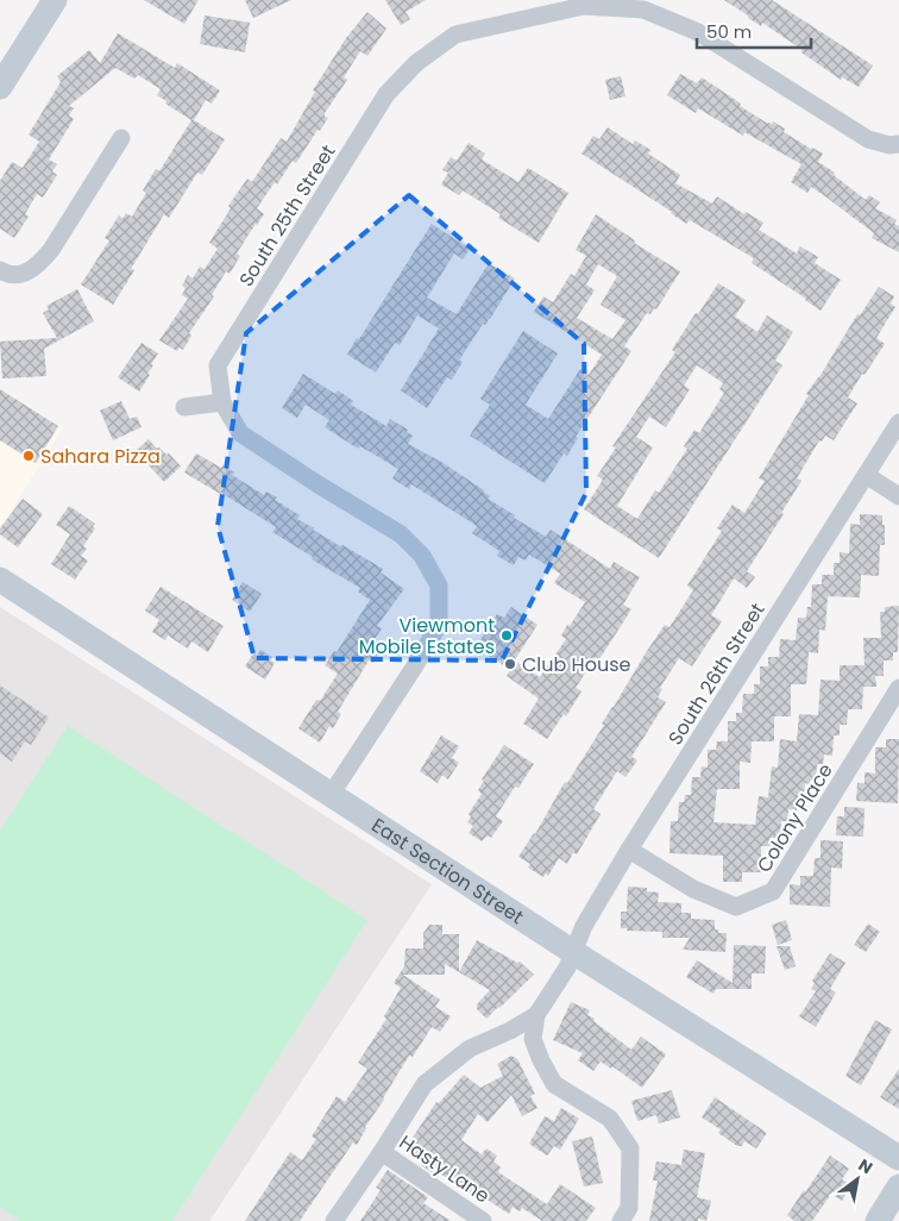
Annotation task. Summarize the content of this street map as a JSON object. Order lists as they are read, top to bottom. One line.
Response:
{"streets":{"street":["South 25th Street","South 26th Street","Colony Place","East Section Street","Hasty Lane"]},"crossings":[["South 25th Street","East Section Street"],["South 26th Street","Colony Place"],["South 26th Street","East Section Street"]],"places":["Sahara Pizza","Viewmont Mobile Estates","Club House"],"scale_bar":"50 m","north":"top right"}
